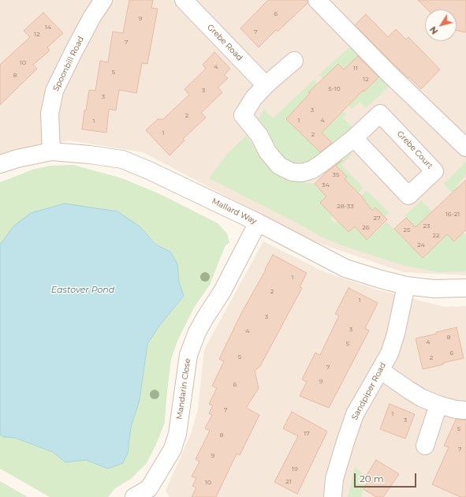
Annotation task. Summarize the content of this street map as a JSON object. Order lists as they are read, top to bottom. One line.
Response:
{"streets":{"street":["Grebe Road","Spoonbill Road","Grebe Court","Mallard Way","Mandarin Close","Sandpiper Road"]},"crossings":[["Grebe Road","Grebe Court"],["Spoonbill Road","Mallard Way"],["Mallard Way","Mandarin Close"],["Mallard Way","Sandpiper Road"]],"water":["Eastover Pond"],"house_numbers":["6","9","14","7","12","7","10","4","11","5","8","12","5-10","3","3","3","2","1","4","1","1","2","35","34","28-33","16-21","27","23","26","25","22","24","1","2","1","3","3","4","8","4","5","6","5","2","7","9","6","7","1","3","5","17","8","7","9","19","21","10"],"scale_bar":"20 m","north":"bottom left"}
